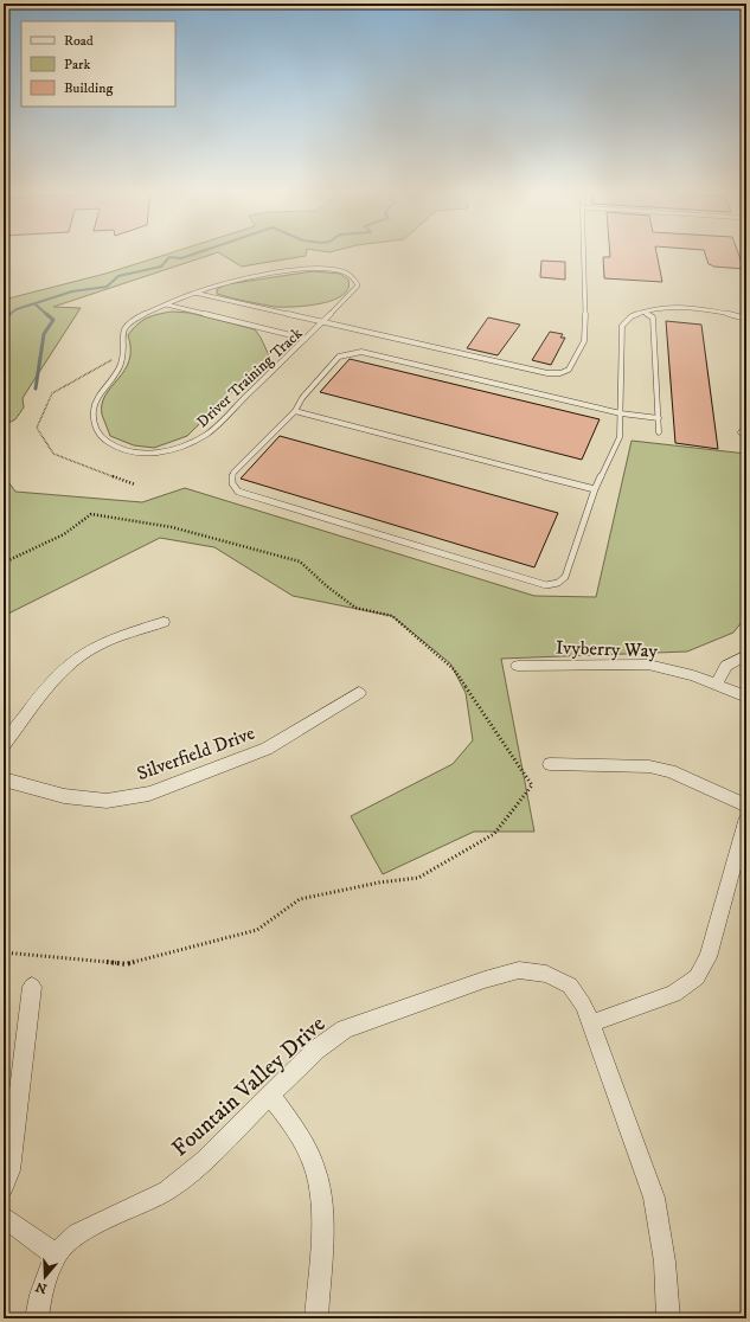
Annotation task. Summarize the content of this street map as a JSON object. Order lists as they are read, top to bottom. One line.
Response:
{"streets":{"street":["Ivyberry Way","Silverfield Drive","Fountain Valley Drive"],"lane":["Driver Training Track"]},"legend":["Road","Park","Building"],"north":"bottom"}
